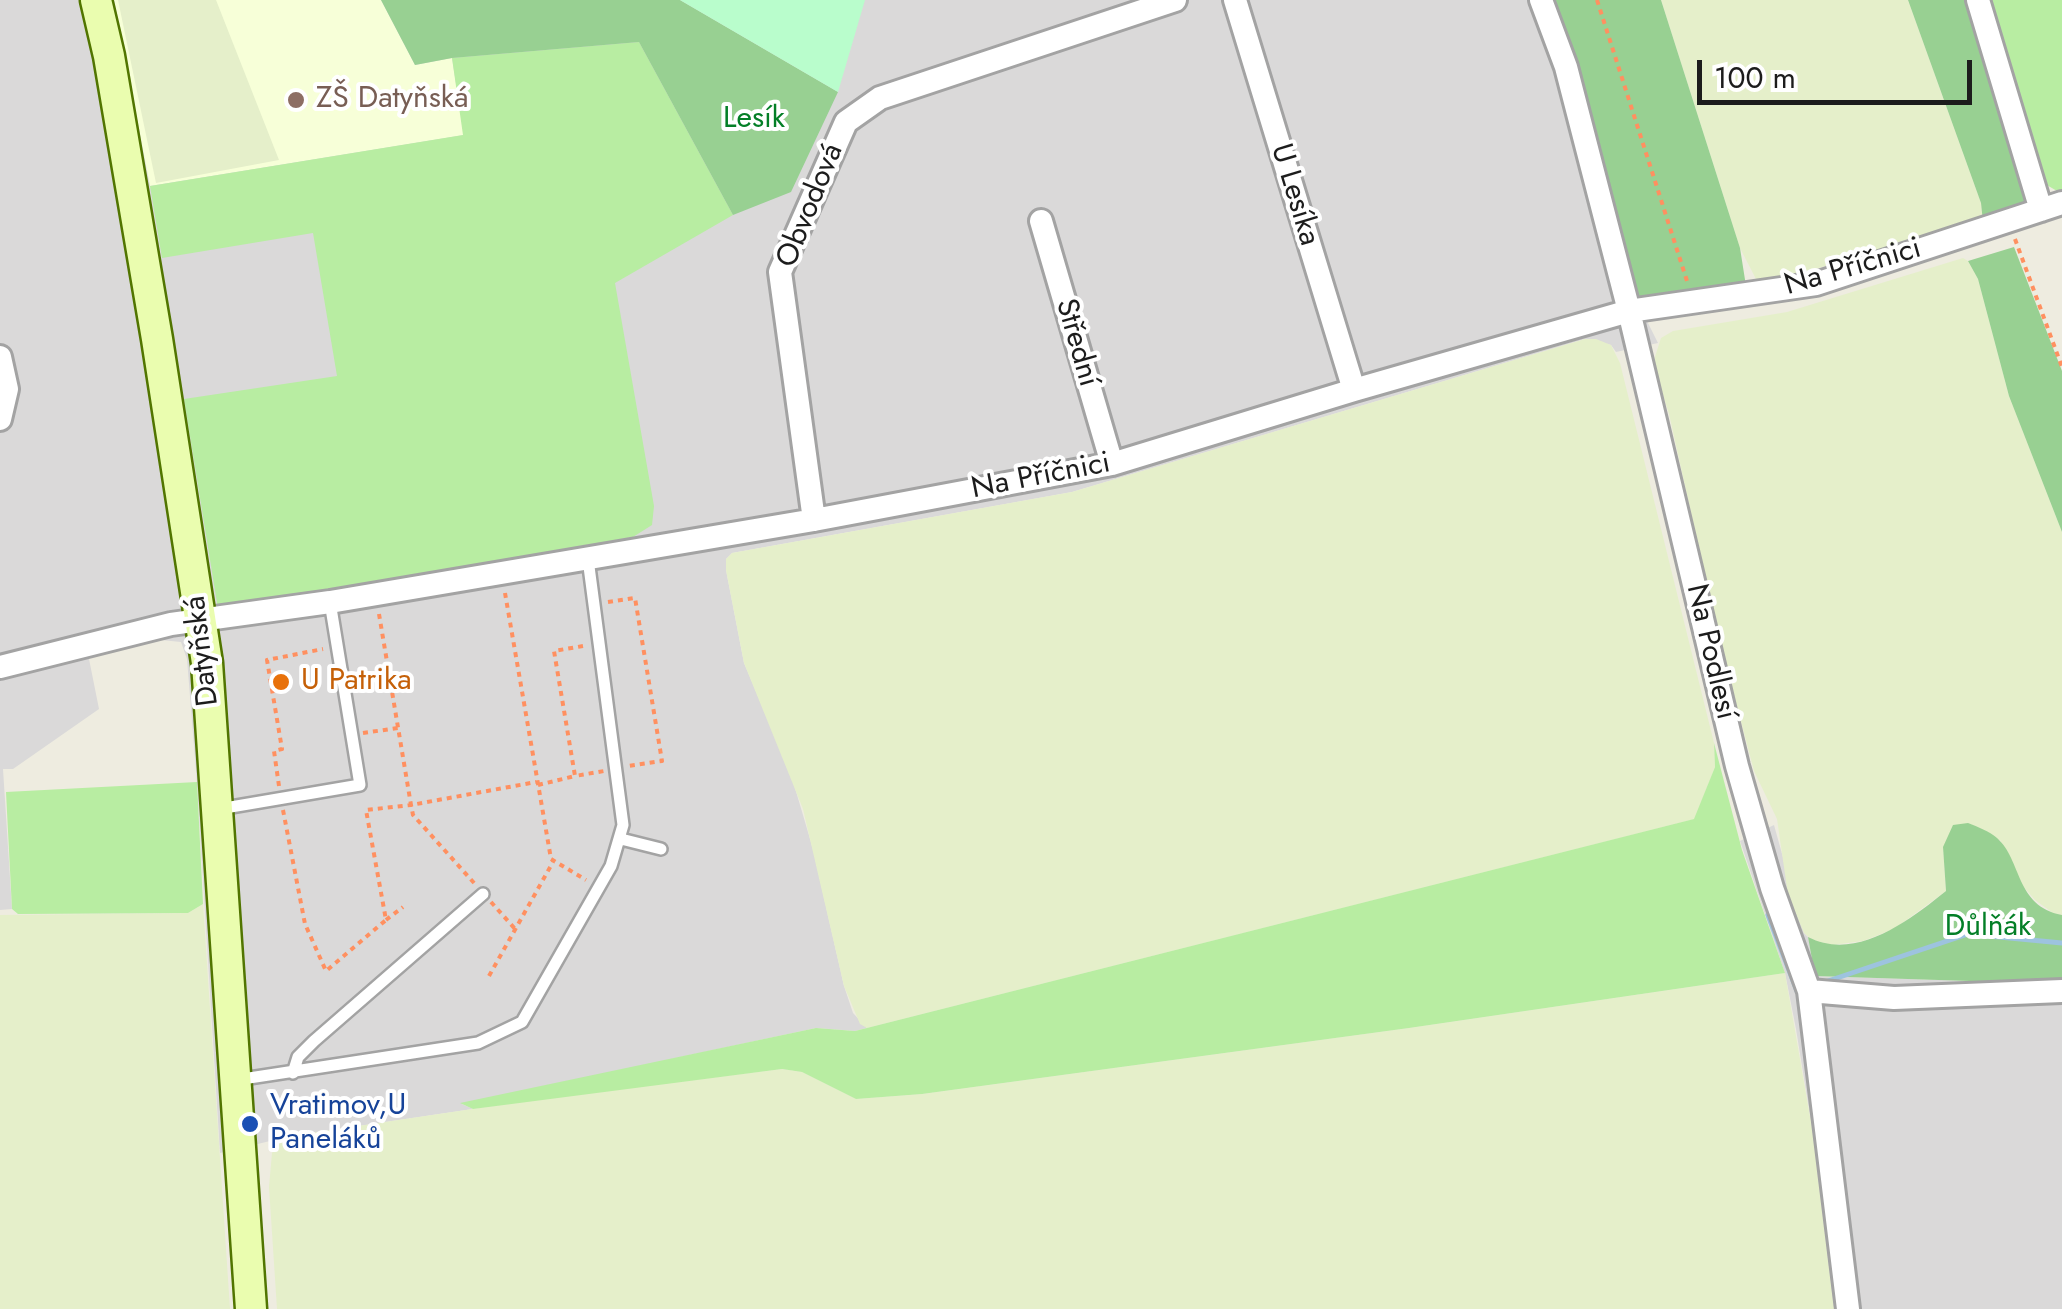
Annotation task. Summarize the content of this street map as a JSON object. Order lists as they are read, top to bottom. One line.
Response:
{"streets":{"main road":["Datyňská"],"street":["U Lesíka","Obvodová","Na Příčnici","Střední","Na Podlesí"]},"crossings":[["U Lesíka","Na Příčnici"],["Obvodová","Na Příčnici"],["Na Příčnici","Střední"],["Na Příčnici","Datyňská"],["Na Příčnici","Na Podlesí"]],"parks":["Lesík","Důlňák"],"places":["ZŠ Datyňská","U Patrika","Vratimov,U Paneláků"],"scale_bar":"100 m"}
